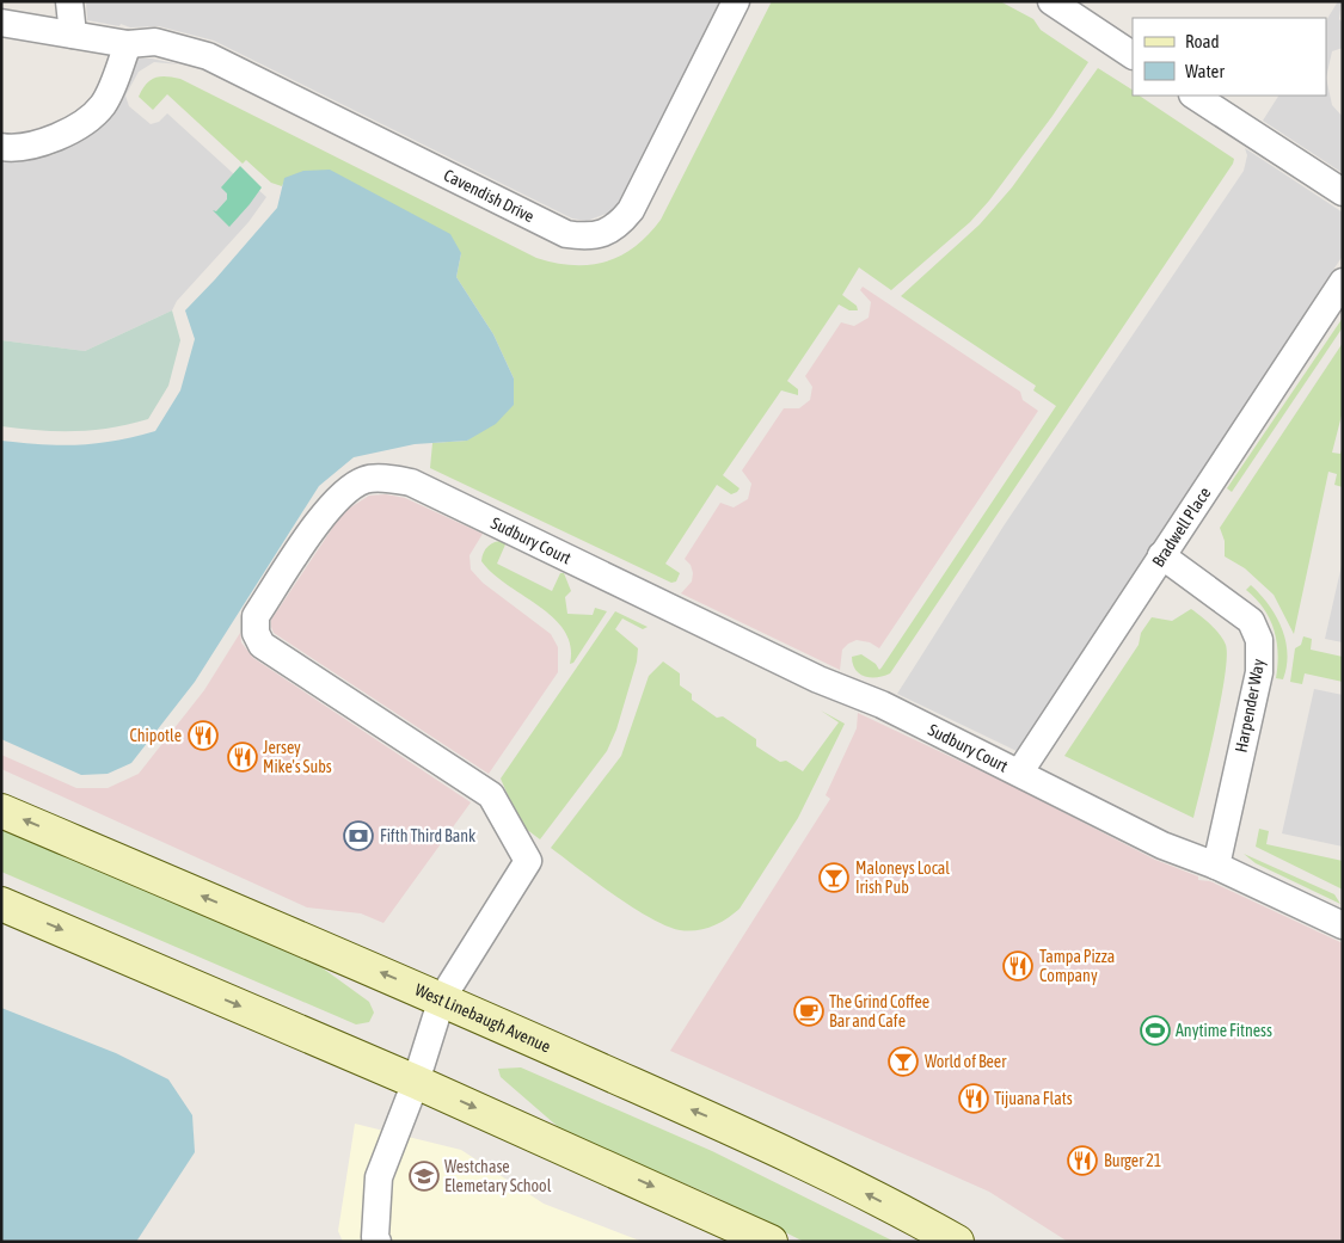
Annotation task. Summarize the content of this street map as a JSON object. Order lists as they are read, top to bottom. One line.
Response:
{"streets":{"main road":["West Linebaugh Avenue"],"street":["Cavendish Drive","Bradwell Place","Sudbury Court","Harpender Way"]},"crossings":[["Bradwell Place","Sudbury Court"],["Bradwell Place","Harpender Way"],["Sudbury Court","Harpender Way"],["Sudbury Court","West Linebaugh Avenue"]],"places":{"restaurant":["Chipotle","Jersey Mike's Subs","Tampa Pizza Company","Tijuana Flats","Burger 21"],"bank":["Fifth Third Bank"],"bar":["Maloneys Local Irish Pub","World of Beer"],"cafe":["The Grind Coffee Bar and Cafe"],"sports":["Anytime Fitness"],"school or university":["Westchase Elemetary School"]},"legend":["Road","Water"]}
